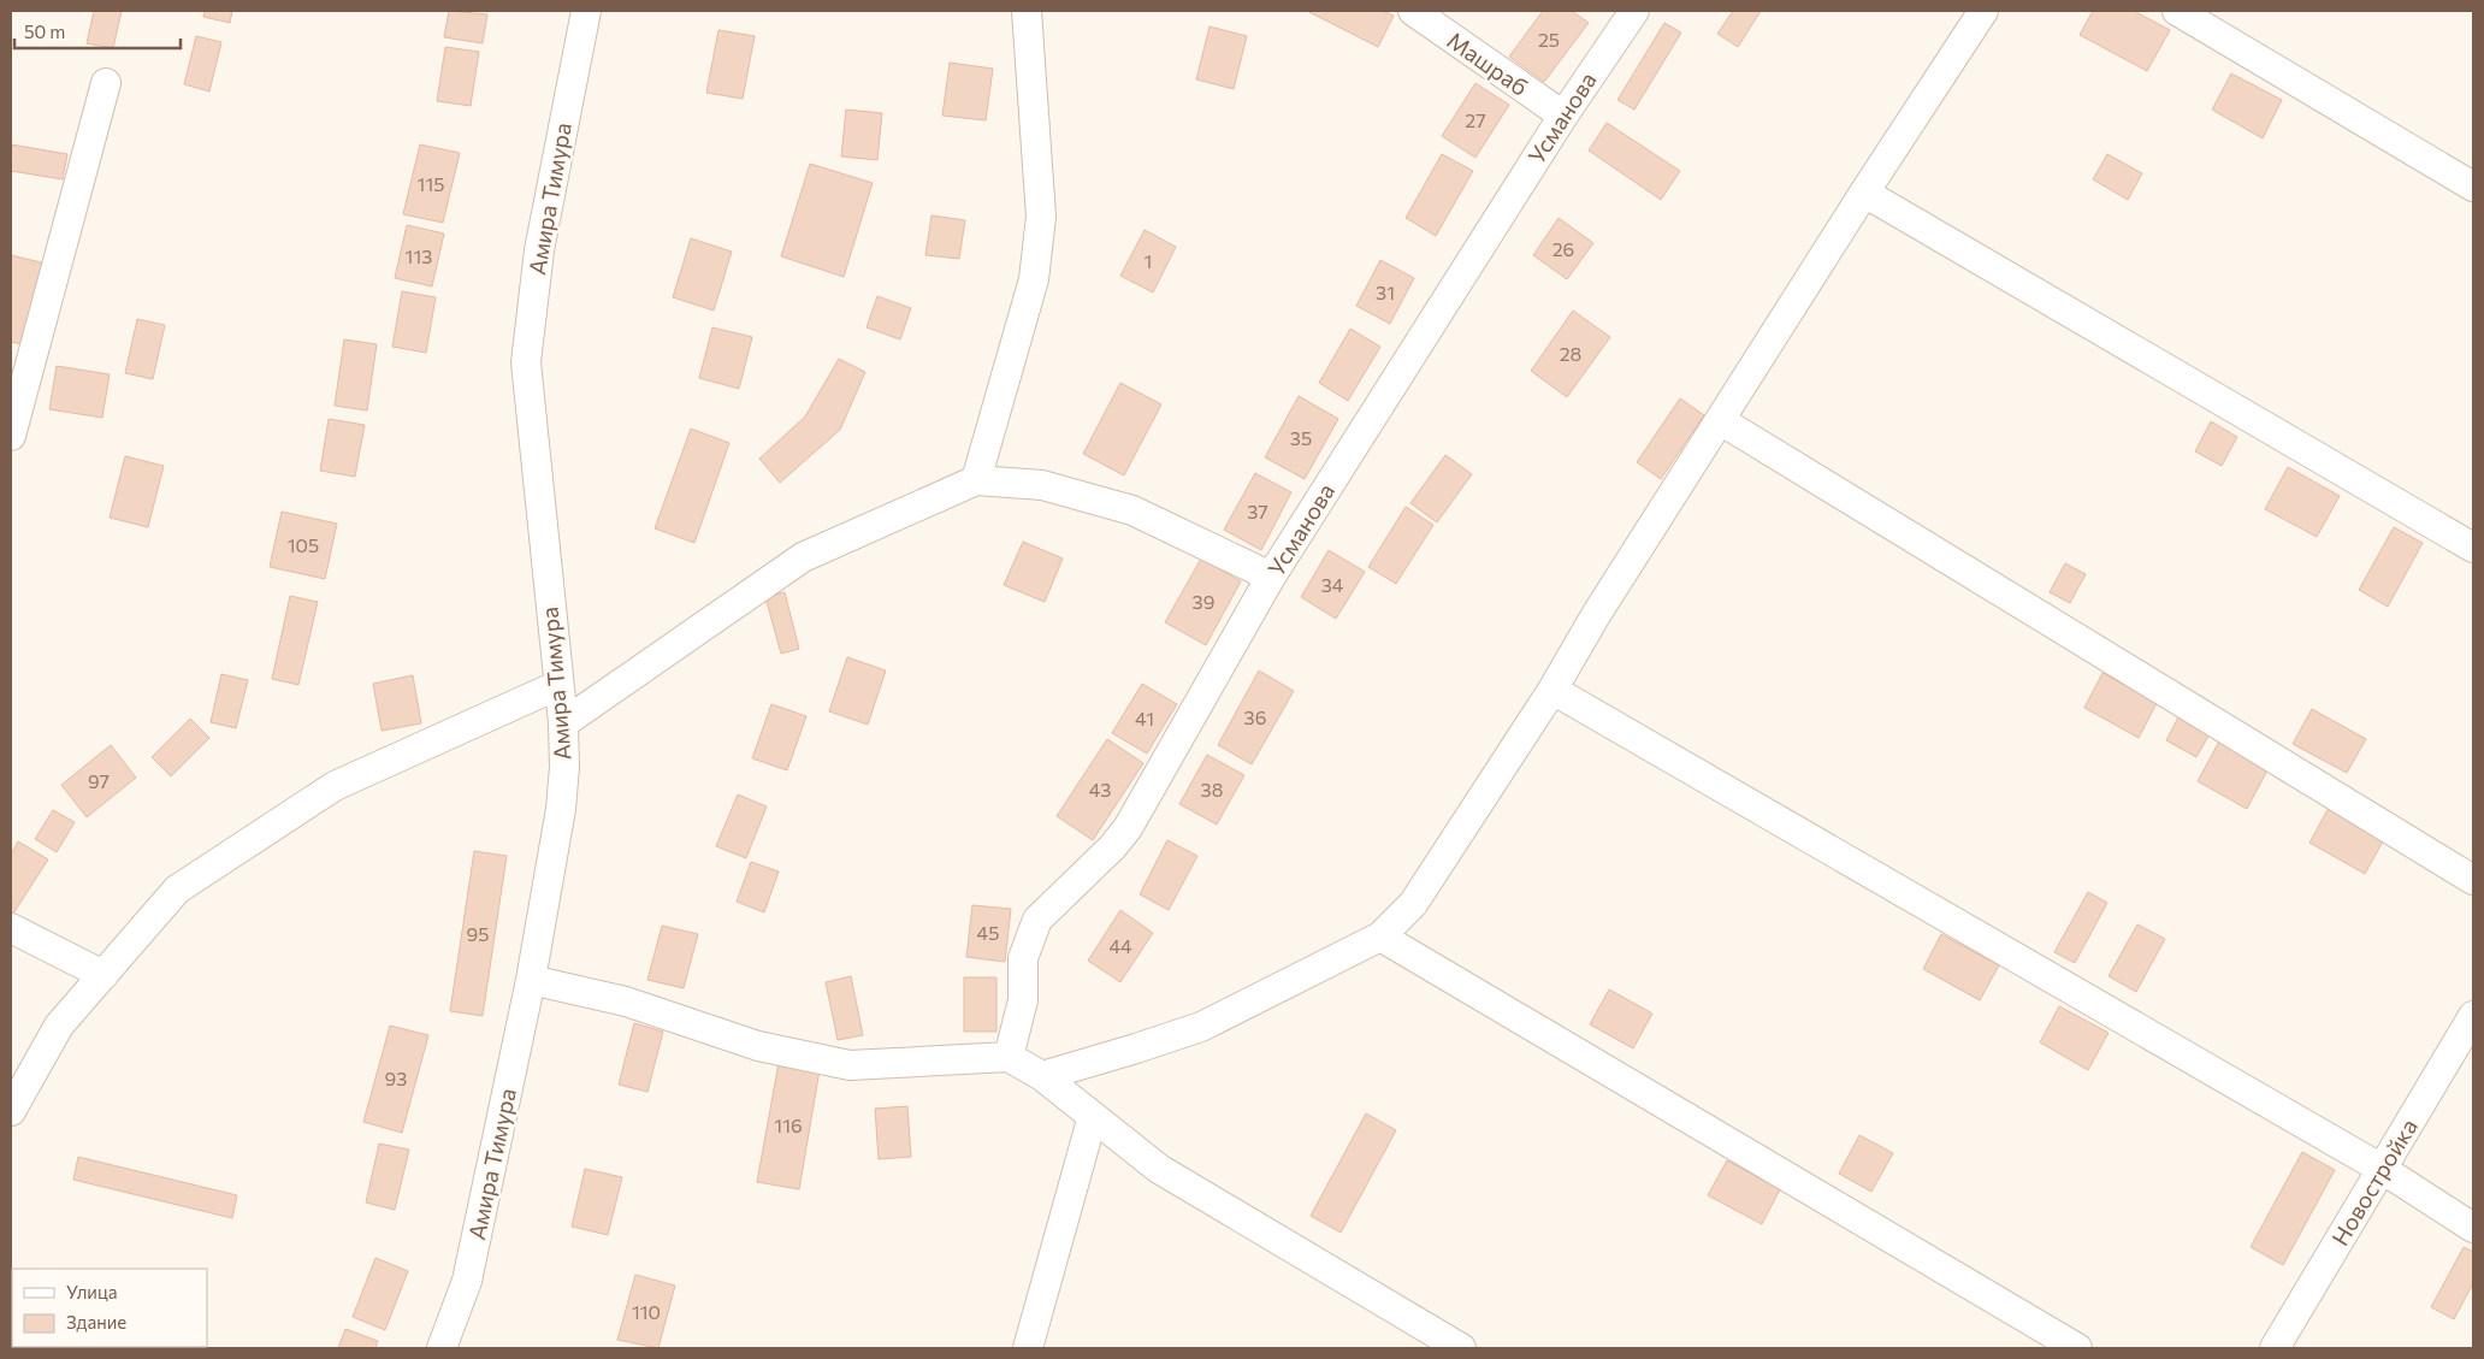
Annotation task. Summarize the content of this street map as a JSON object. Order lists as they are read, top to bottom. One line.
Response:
{"streets":{"street":["Машраб","Усманова","Амира Тимура","Новостройка"]},"crossings":[["Машраб","Усманова"]],"house_numbers":["25","27","115","26","113","1","31","28","35","37","105","34","39","36","41","97","43","38","45","95","44","93","116","110"],"legend":["Улица","Здание"],"scale_bar":"50 m"}
